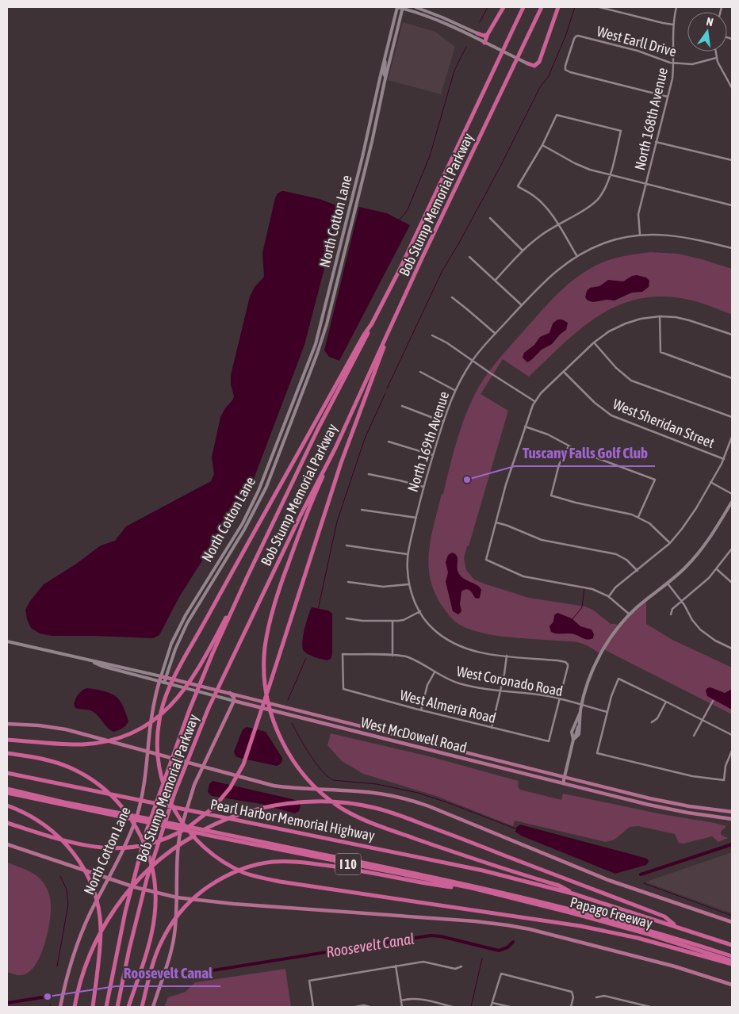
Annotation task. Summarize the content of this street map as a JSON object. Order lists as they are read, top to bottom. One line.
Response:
{"streets":{"highway":["Bob Stump Memorial Parkway","Pearl Harbor Memorial Highway","I 10","Papago Freeway"],"main road":["North Cotton Lane","West McDowell Road"],"street":["West Earll Drive","North 168th Avenue","West Sheridan Street","North 169th Avenue","West Coronado Road","West Almeria Road"]},"crossings":[["West Earll Drive","North 168th Avenue"],["North 168th Avenue","North 169th Avenue"],["North Cotton Lane","West McDowell Road"],["North 169th Avenue","West Coronado Road"],["North 169th Avenue","West Almeria Road"],["West Coronado Road","West Almeria Road"],["Pearl Harbor Memorial Highway","Papago Freeway"],["I 10","Papago Freeway"]],"water":["Roosevelt Canal"],"places":["Tuscany Falls Golf Club","Roosevelt Canal"],"north":"top"}
